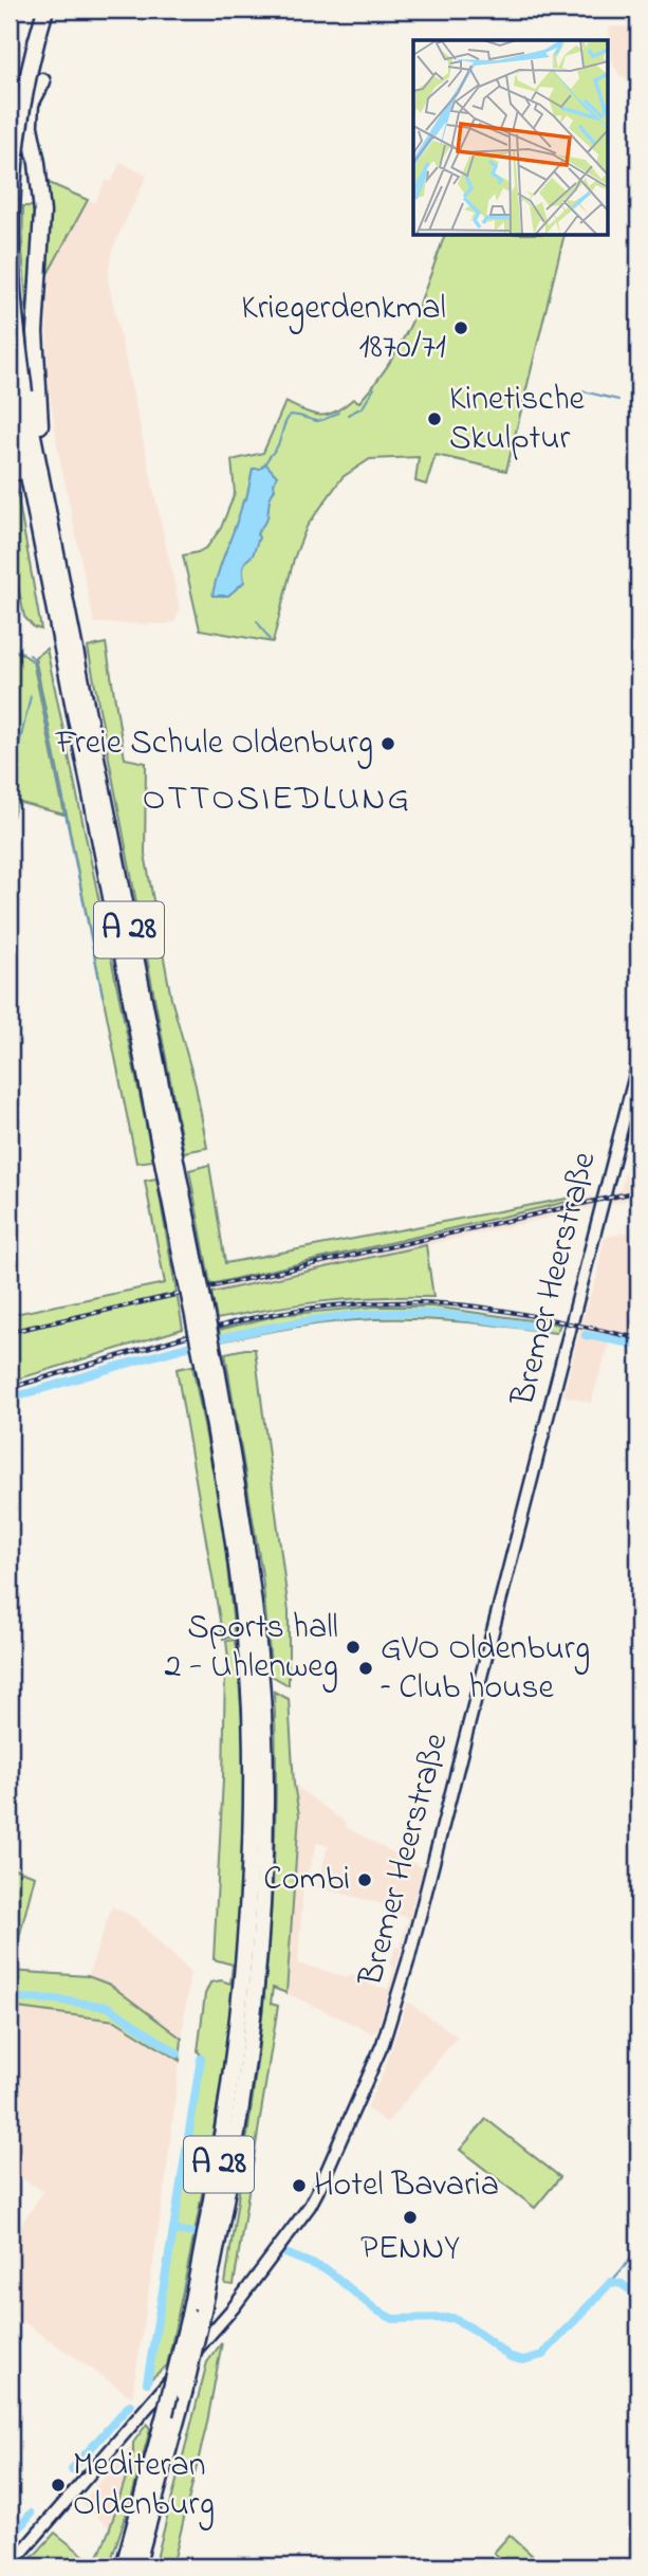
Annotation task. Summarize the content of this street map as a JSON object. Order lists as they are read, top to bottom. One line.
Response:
{"streets":{"highway":["A 28"],"street":["Bremer Heerstraße"]},"districts":["OTTOSIEDLUNG"],"places":["Kriegerdenkmal 1870/71","Kinetische Skulptur","Freie Schule Oldenburg","Sports hall 2 - Uhlenweg","GVO Oldenburg – Club house","Combi","Hotel Bavaria","PENNY","Mediteran Oldenburg"]}
